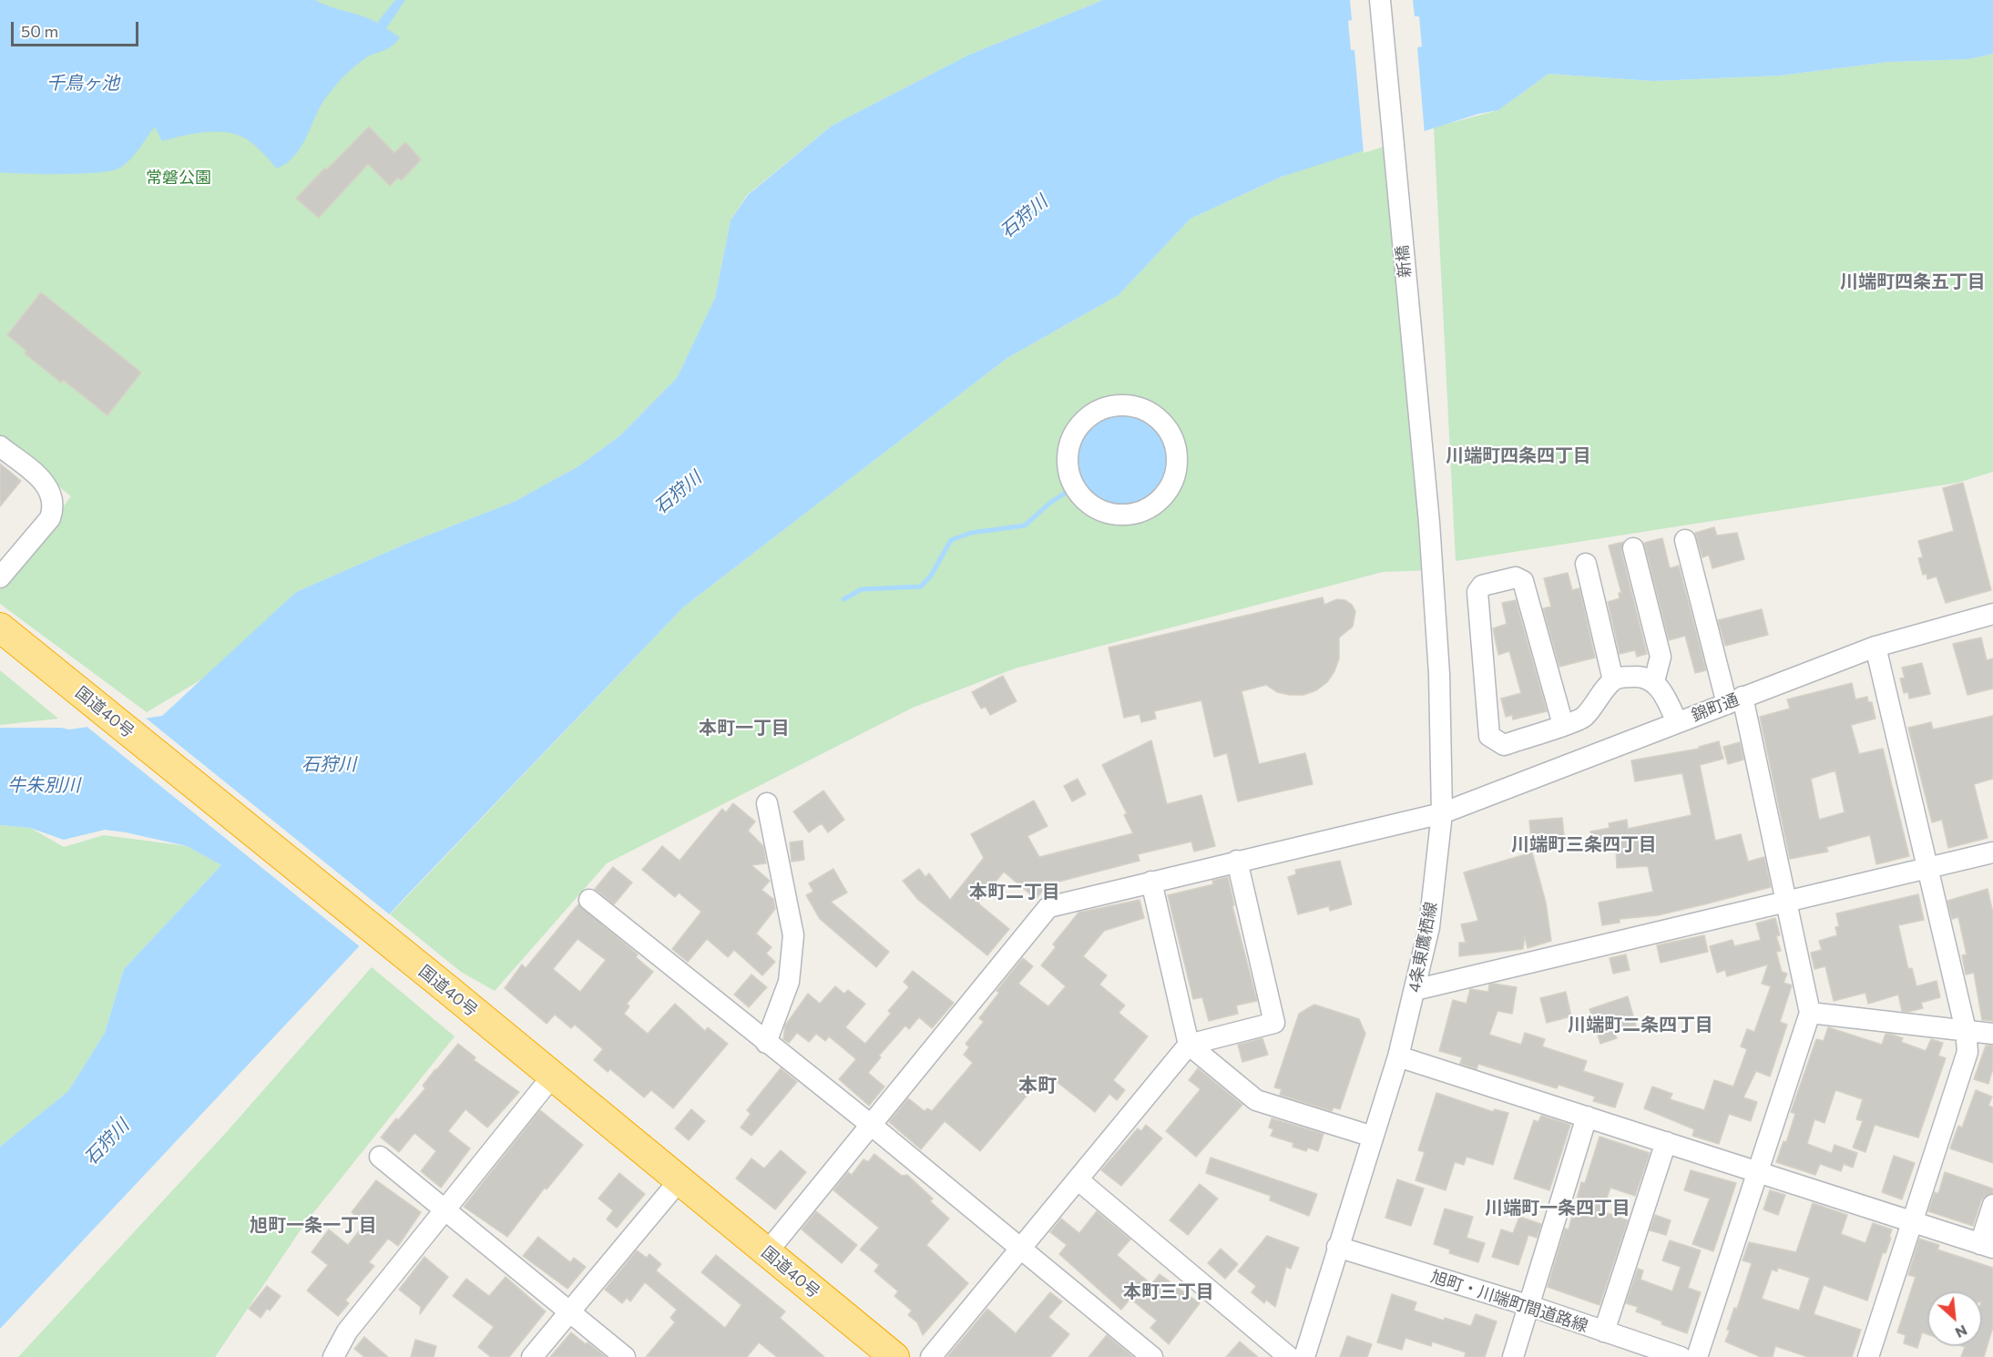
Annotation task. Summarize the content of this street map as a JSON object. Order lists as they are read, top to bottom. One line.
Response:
{"streets":{"highway":["国道40号"],"street":["新橋","錦町通","4条東鷹栖線","旭町・川端町間道路線"]},"crossings":[["新橋","4条東鷹栖線"],["錦町通","国道40号"],["錦町通","4条東鷹栖線"],["4条東鷹栖線","旭町・川端町間道路線"]],"districts":["川端町四条五丁目","川端町四条四丁目","本町一丁目","川端町三条四丁目","本町二丁目","川端町二条四丁目","本町","川端町一条四丁目","旭町一条一丁目","本町三丁目"],"water":["千鳥ヶ池","石狩川","牛朱別川"],"parks":["常磐公園"],"scale_bar":"50 m","north":"bottom right"}
